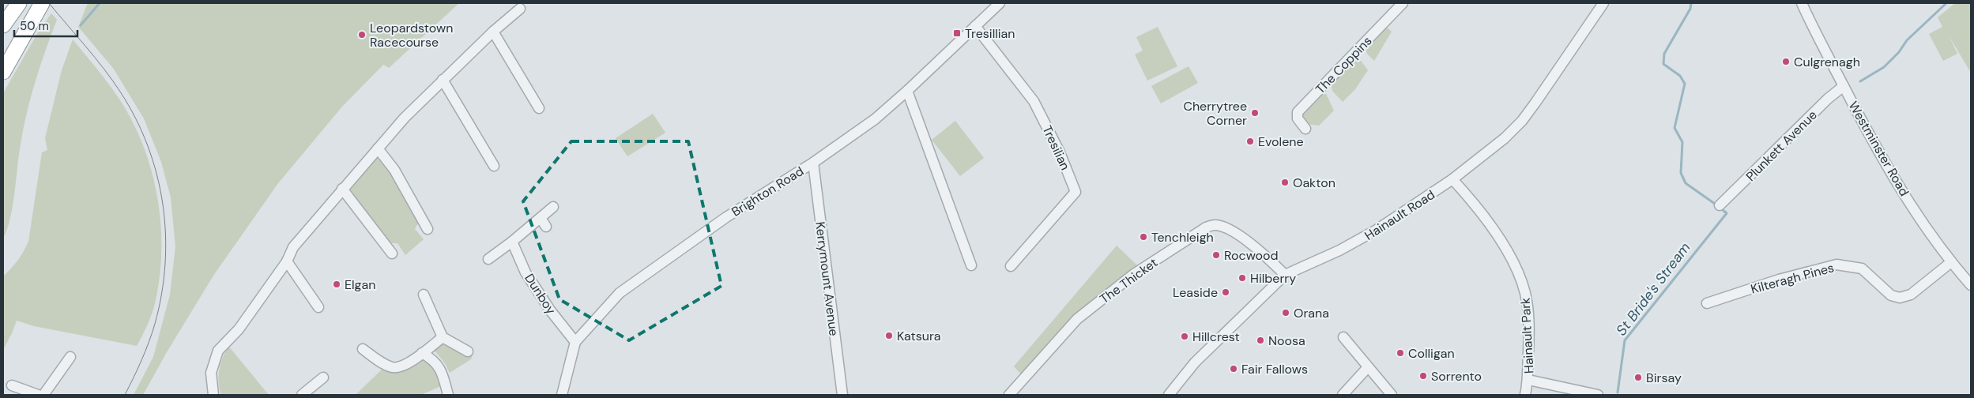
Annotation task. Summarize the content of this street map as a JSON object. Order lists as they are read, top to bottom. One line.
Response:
{"streets":{"street":["The Coppins","Plunkett Avenue","Tresilian","Westminster Road","Brighton Road","Hainault Road","Kilteragh Pines","Kerrymount Avenue","The Thicket","Dunboy","Hainault Park"]},"crossings":[["Plunkett Avenue","Westminster Road"],["Tresilian","Brighton Road"],["Westminster Road","Kilteragh Pines"],["Brighton Road","Kerrymount Avenue"],["Brighton Road","Dunboy"],["Hainault Road","The Thicket"],["Hainault Road","Hainault Park"]],"water":["St Bride's Stream"],"places":{"transit":["Tresillian"],"other":["Leopardstown Racecourse","Culgrenagh","Cherrytree Corner","Evolene","Oakton","Tenchleigh","Rocwood","Hilberry","Elgan","Leaside","Orana","Katsura","Hillcrest","Noosa","Colligan","Fair Fallows","Sorrento","Birsay"]},"scale_bar":"50 m"}
